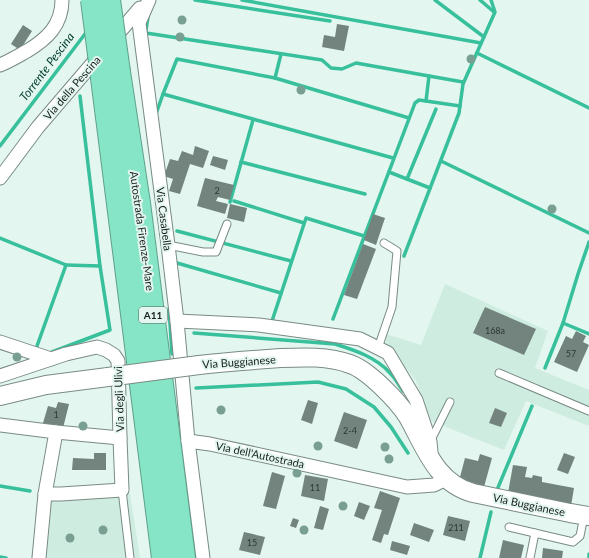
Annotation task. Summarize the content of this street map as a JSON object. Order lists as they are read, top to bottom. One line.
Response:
{"streets":{"highway":["Autostrada Firenze-Mare","A11"],"main road":["Via Buggianese"],"street":["Via della Pescina","Via Casabella","Via degli Ulivi","Via dell'Autostrada"]},"crossings":[["Via della Pescina","Via Casabella"],["Via Casabella","Via dell'Autostrada"],["Via Buggianese","Via dell'Autostrada"]],"water":["Torrente Pescina"],"house_numbers":["2","168a","57","1","2-4","11","211","15"]}
